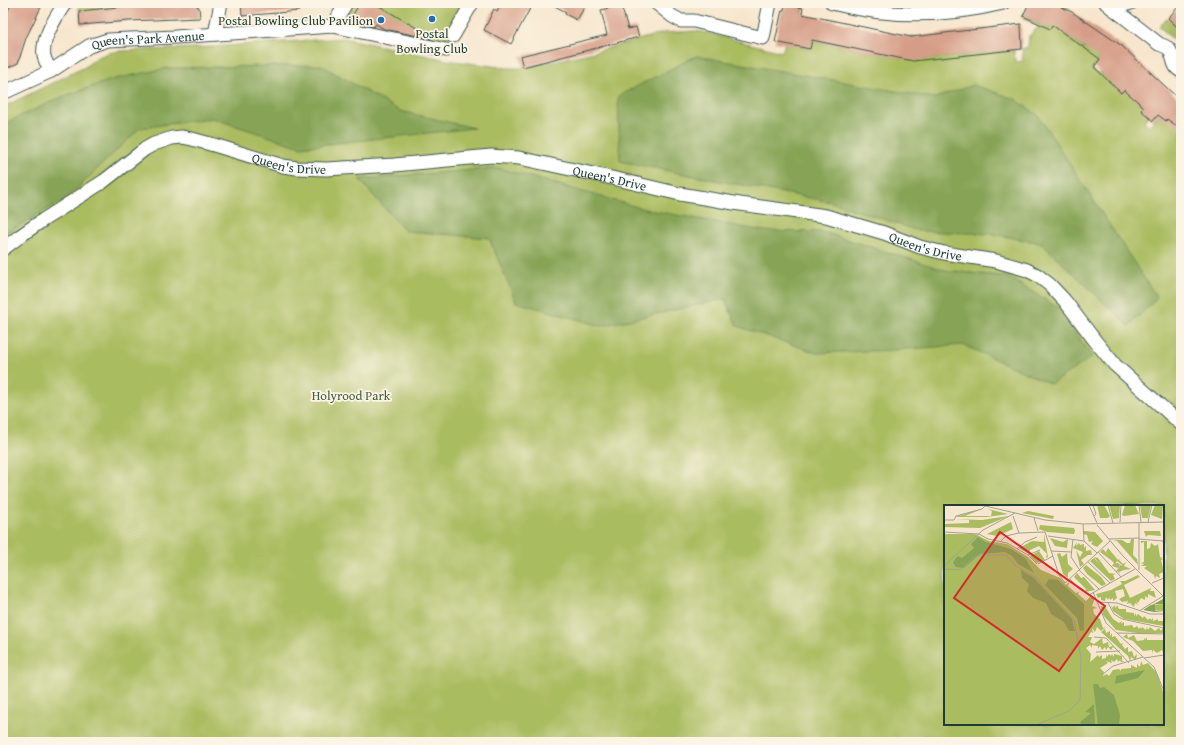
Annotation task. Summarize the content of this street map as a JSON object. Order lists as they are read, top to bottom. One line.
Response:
{"streets":{"street":["Queen's Park Avenue","Queen's Drive"]},"parks":["Holyrood Park"],"places":["Postal Bowling Club","Postal Bowling Club Pavilion"]}
